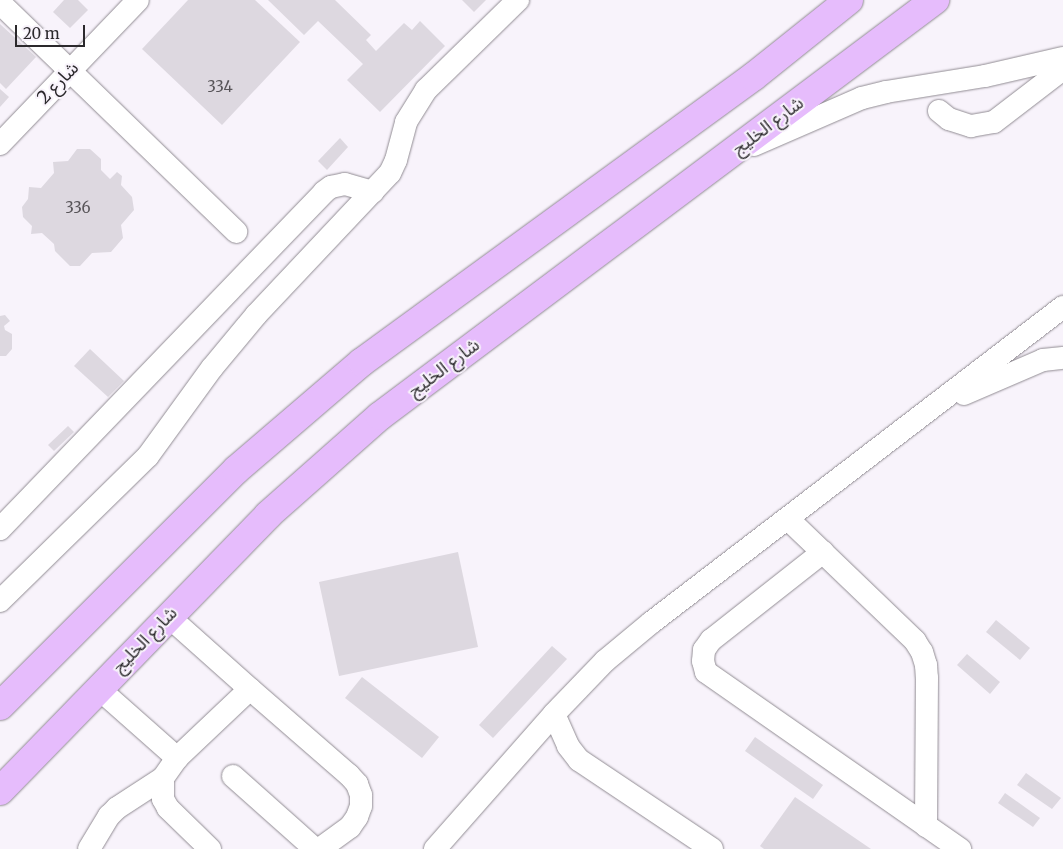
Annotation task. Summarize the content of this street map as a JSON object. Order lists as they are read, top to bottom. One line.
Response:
{"streets":{"main road":["شارع الخليج"],"street":["شارع 2"]},"house_numbers":["334","336"],"scale_bar":"20 m"}
